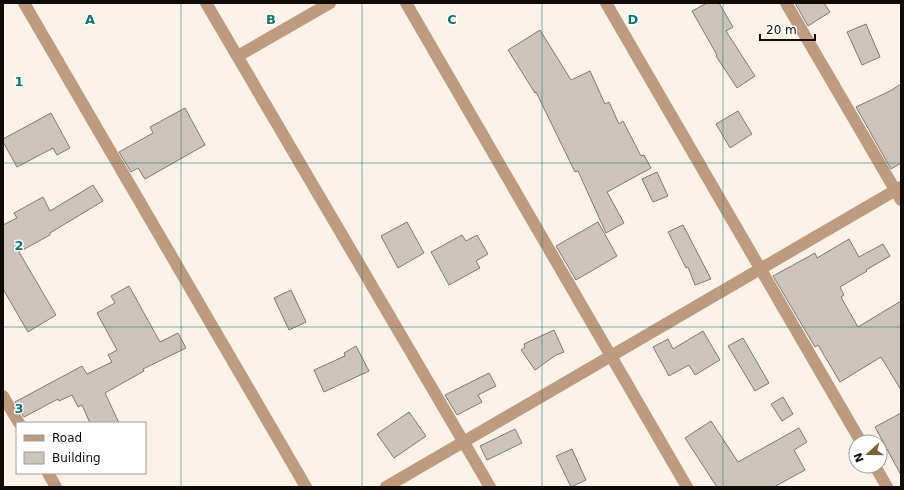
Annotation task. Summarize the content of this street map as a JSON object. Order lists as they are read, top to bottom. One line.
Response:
{"legend":["Road","Building"],"scale_bar":"20 m","north":"left","grid":{"columns":["A","B","C","D"],"rows":["1","2","3"]}}
